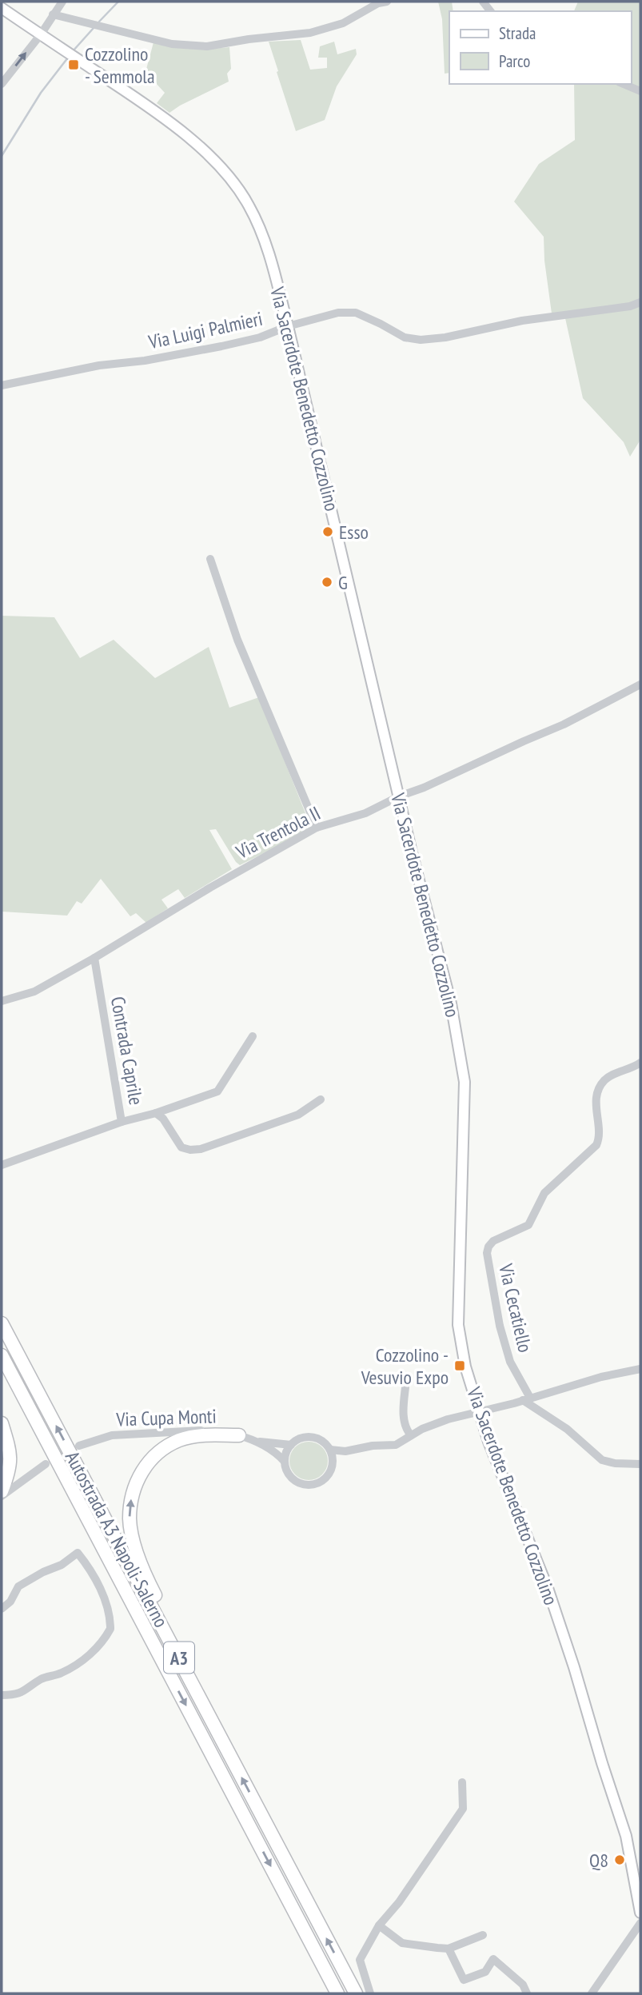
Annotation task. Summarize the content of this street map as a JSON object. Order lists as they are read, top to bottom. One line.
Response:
{"streets":{"highway":["Autostrada A3 Napoli-Salerno","A3"],"main road":["Via Sacerdote Benedetto Cozzolino"],"street":["Via Luigi Palmieri","Via Trentola II","Contrada Caprile","Via Cecatiello","Via Cupa Monti"]},"crossings":[["Via Luigi Palmieri","Via Sacerdote Benedetto Cozzolino"],["Via Sacerdote Benedetto Cozzolino","Via Trentola II"],["Via Trentola II","Contrada Caprile"]],"places":{"transit":["Cozzolino - Semmola","Cozzolino - Vesuvio Expo"],"other":["Esso","G","Q8"]},"legend":["Strada","Parco"]}
